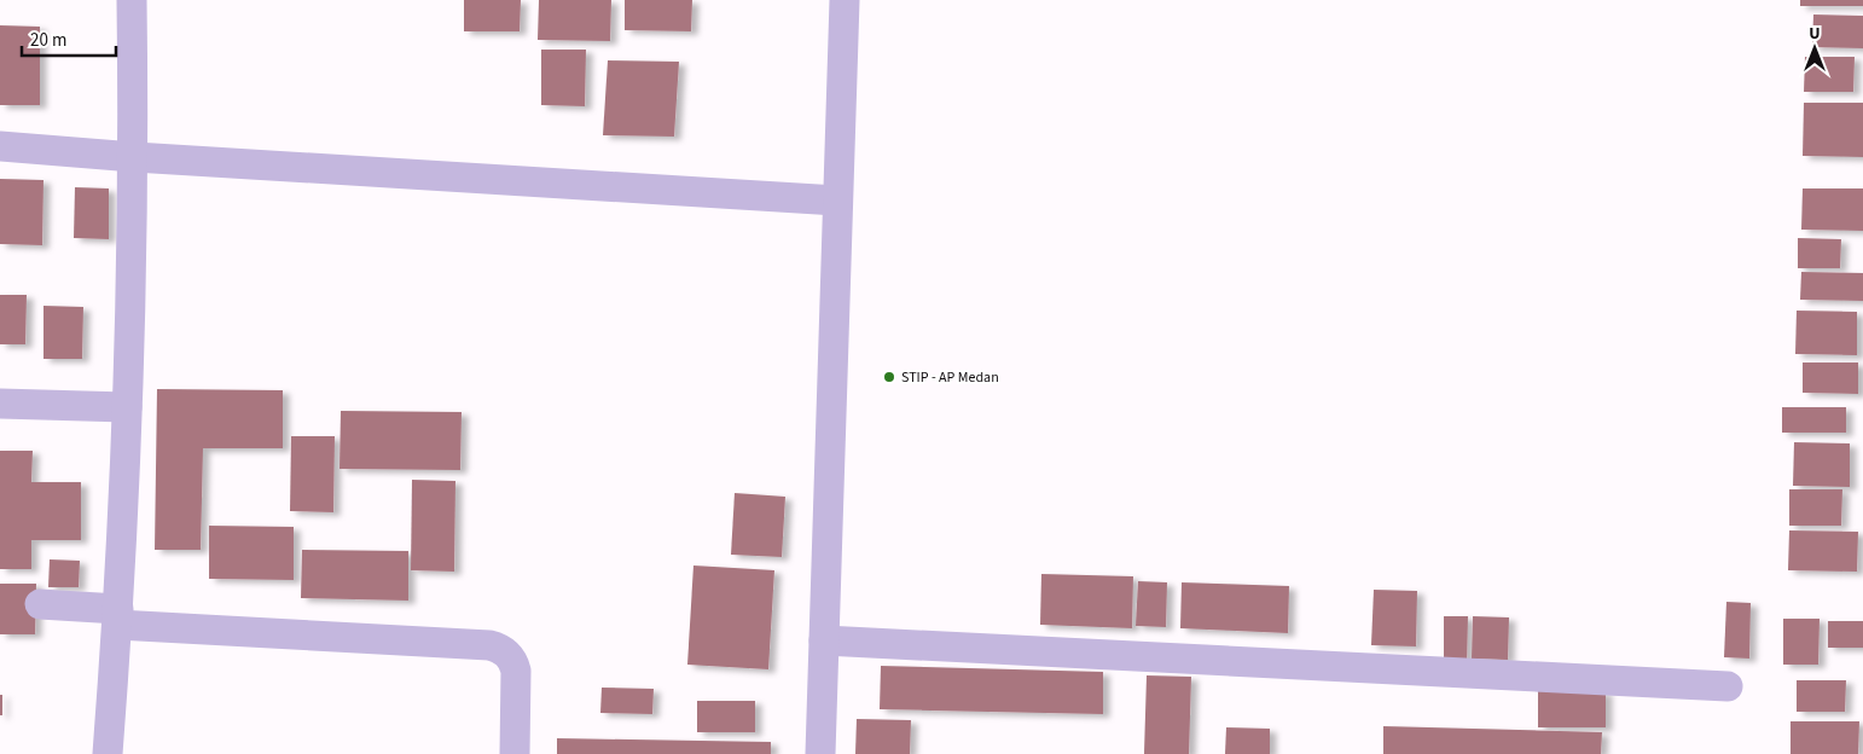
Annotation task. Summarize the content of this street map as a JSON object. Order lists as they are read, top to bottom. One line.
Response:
{"places":["STIP - AP Medan"],"scale_bar":"20 m","north":"top"}
